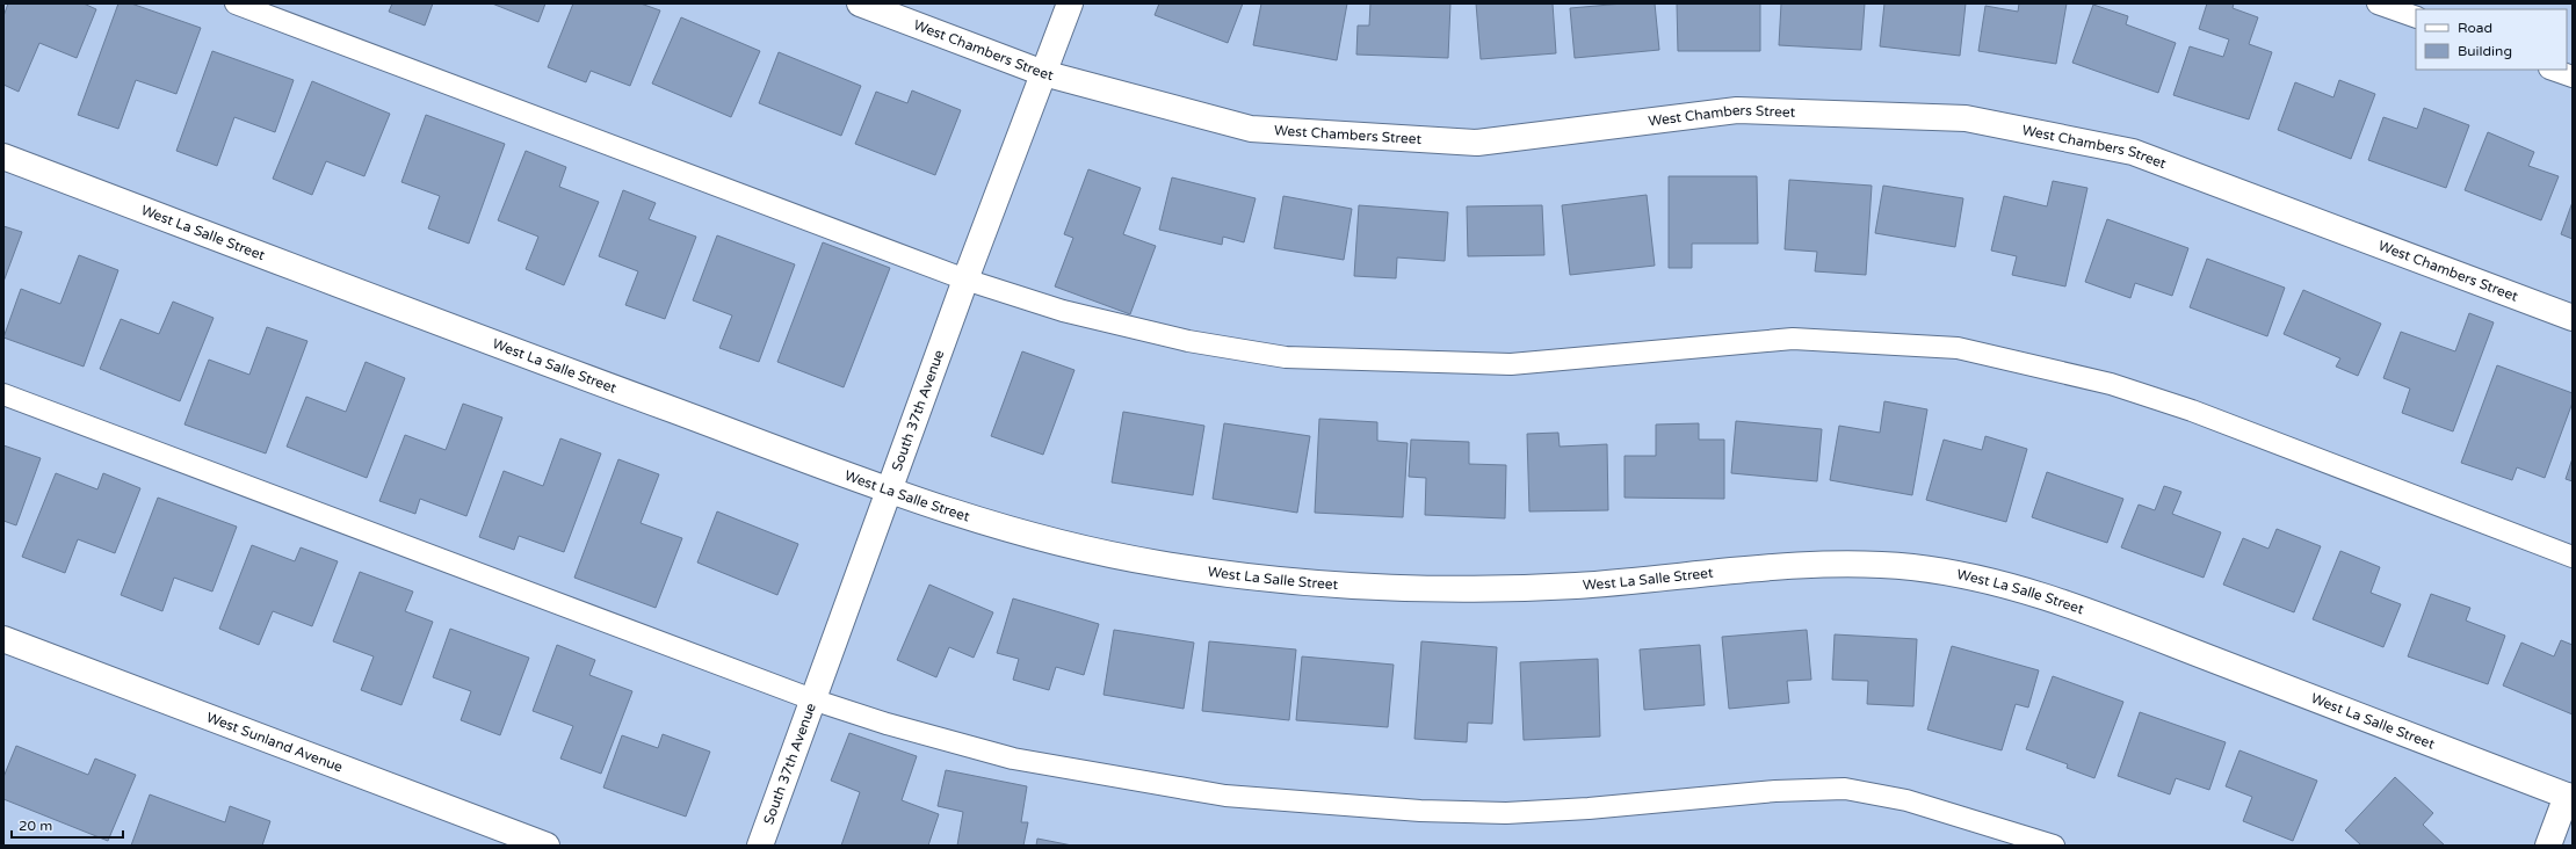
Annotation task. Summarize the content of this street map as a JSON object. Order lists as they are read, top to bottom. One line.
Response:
{"streets":{"street":["West Chambers Street","West La Salle Street","South 37th Avenue","West Sunland Avenue"]},"crossings":[["West Chambers Street","South 37th Avenue"],["West La Salle Street","South 37th Avenue"]],"legend":["Road","Building"],"scale_bar":"20 m"}
